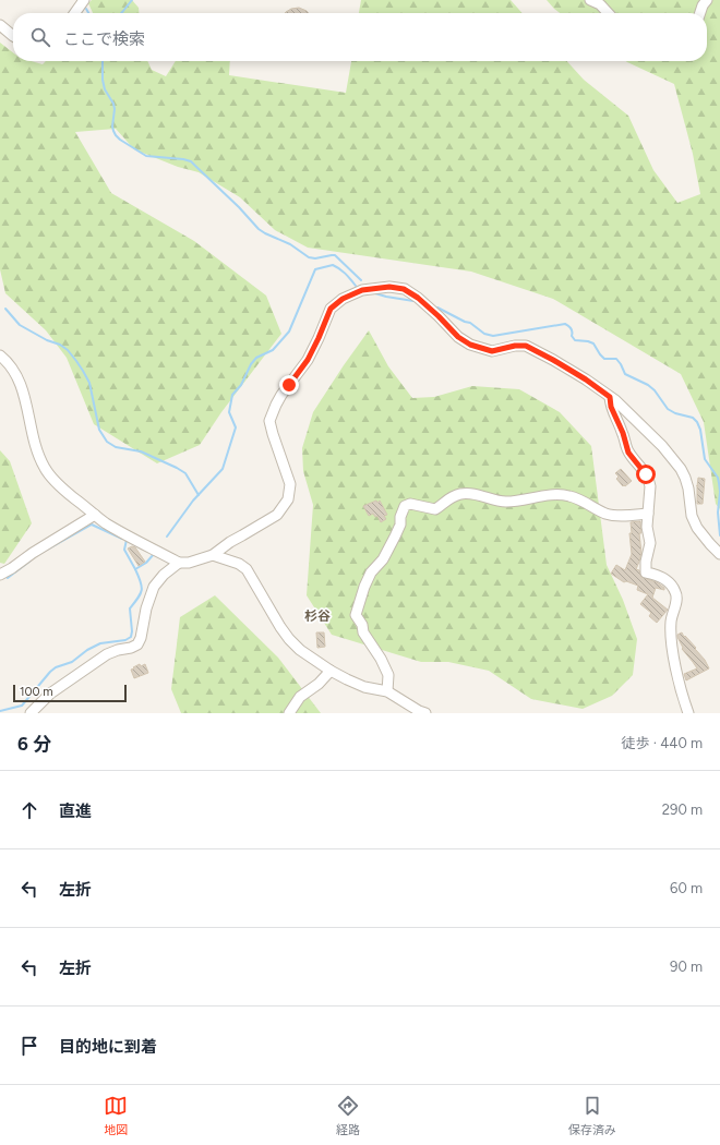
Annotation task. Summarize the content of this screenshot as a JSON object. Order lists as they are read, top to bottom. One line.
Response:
{"districts":["杉谷"],"scale_bar":"100 m","page":{"search":"ここで検索","scale":"100 m","heading":["6 分","徒歩 · 440 m"],"list":[["直進","290 m"],["左折","60 m"],["左折","90 m"],"目的地に到着"],"nav":["地図","経路","保存済み"]}}
